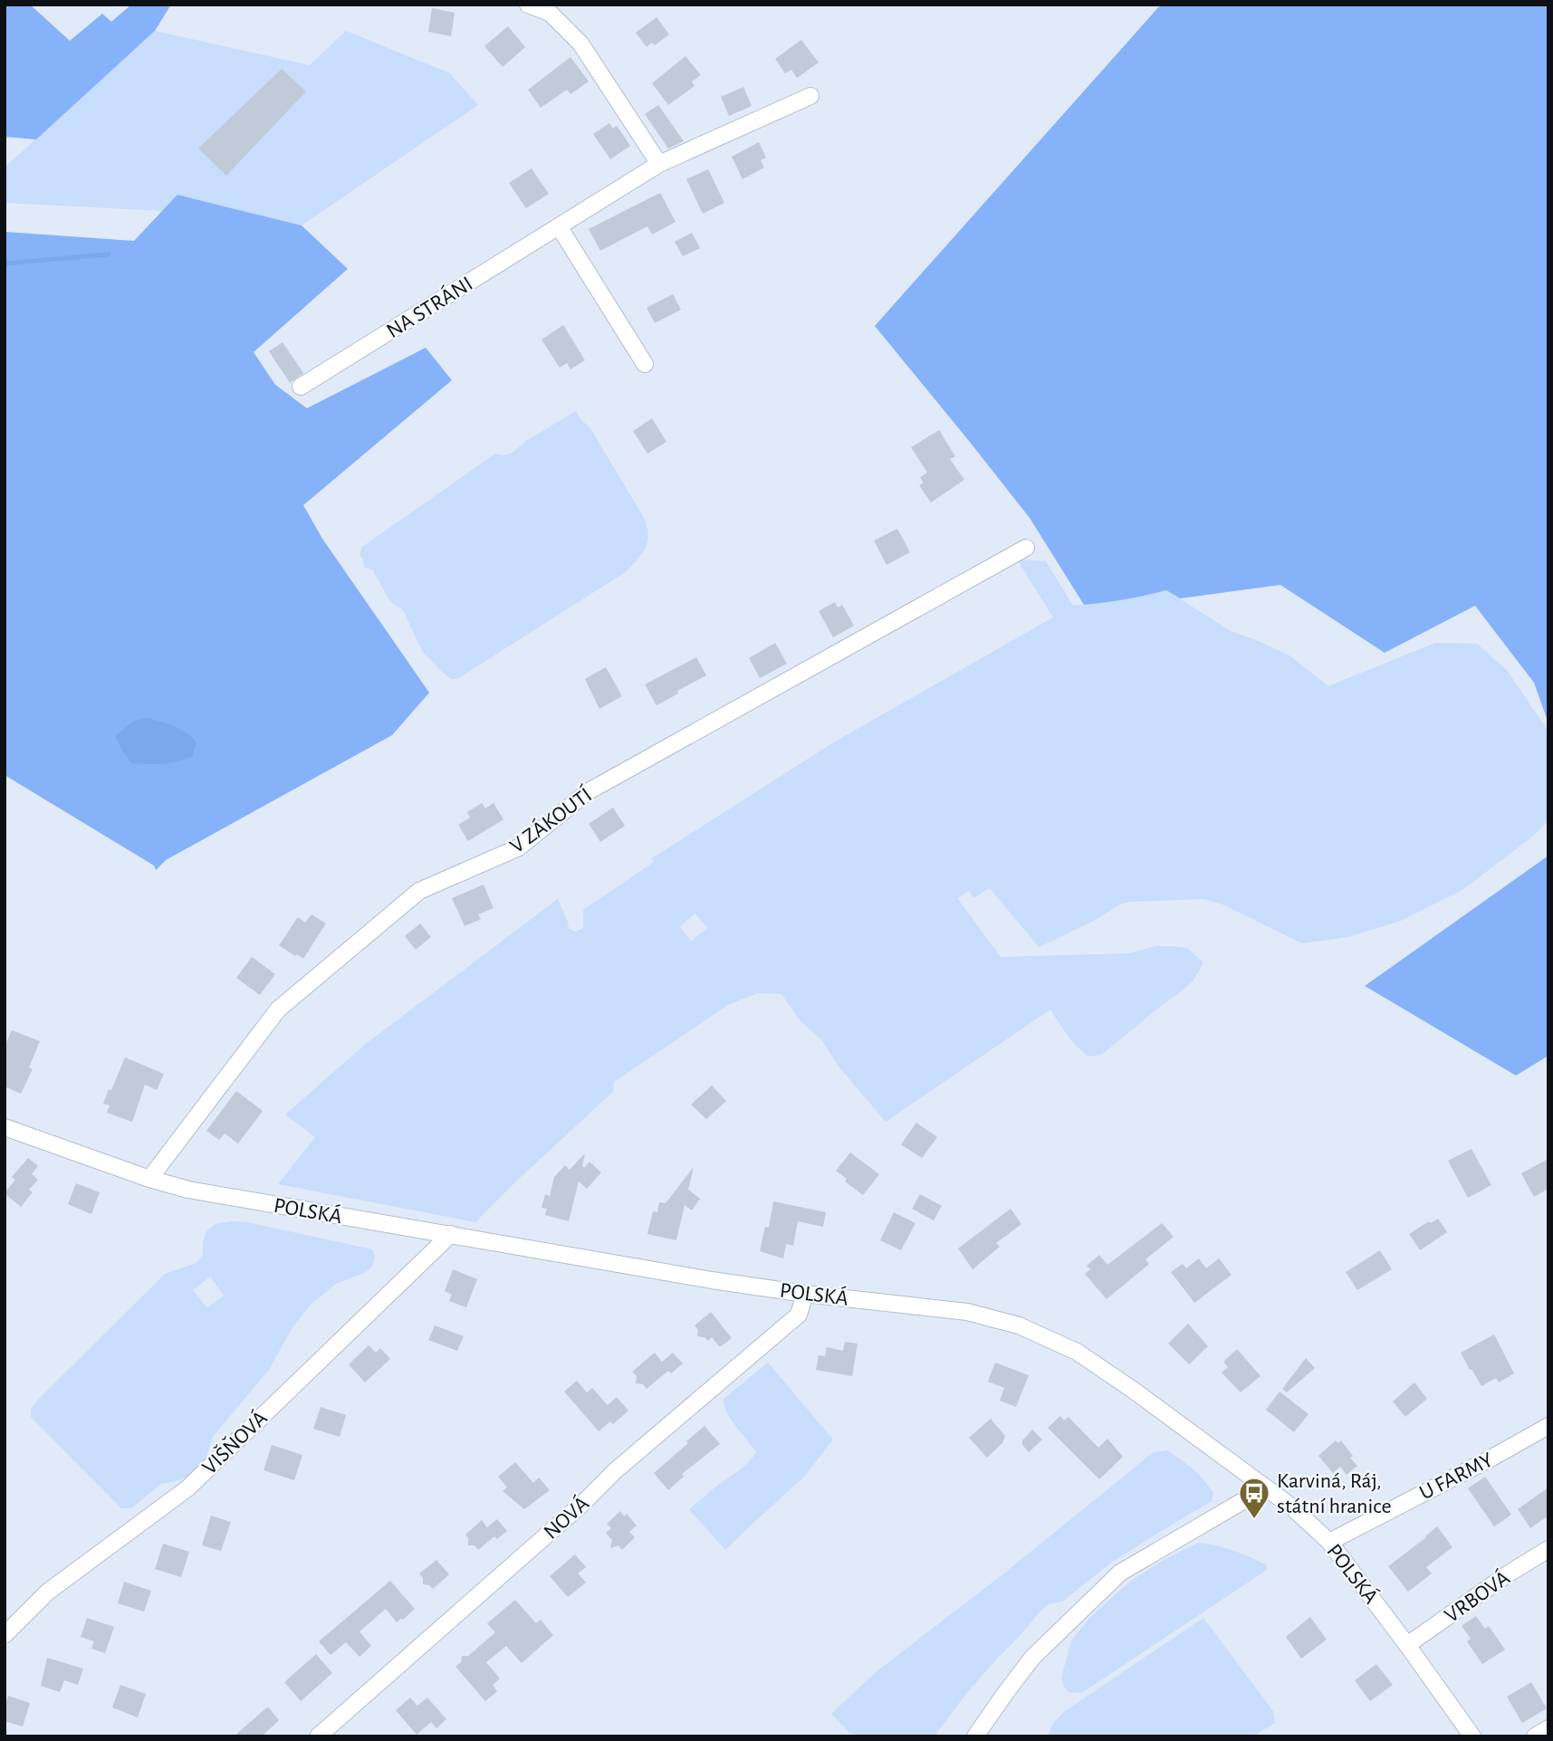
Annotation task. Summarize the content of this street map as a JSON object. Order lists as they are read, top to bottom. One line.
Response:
{"streets":{"street":["NA STRÁNI","V ZÁKOUTÍ","POLSKÁ","VIŠŇOVÁ","U FARMY","NOVÁ","VRBOVÁ"]},"crossings":[["V ZÁKOUTÍ","POLSKÁ"],["POLSKÁ","VIŠŇOVÁ"],["POLSKÁ","U FARMY"],["POLSKÁ","NOVÁ"],["POLSKÁ","VRBOVÁ"]],"places":{"bus stop":["Karviná, Ráj, státní hranice"]}}
